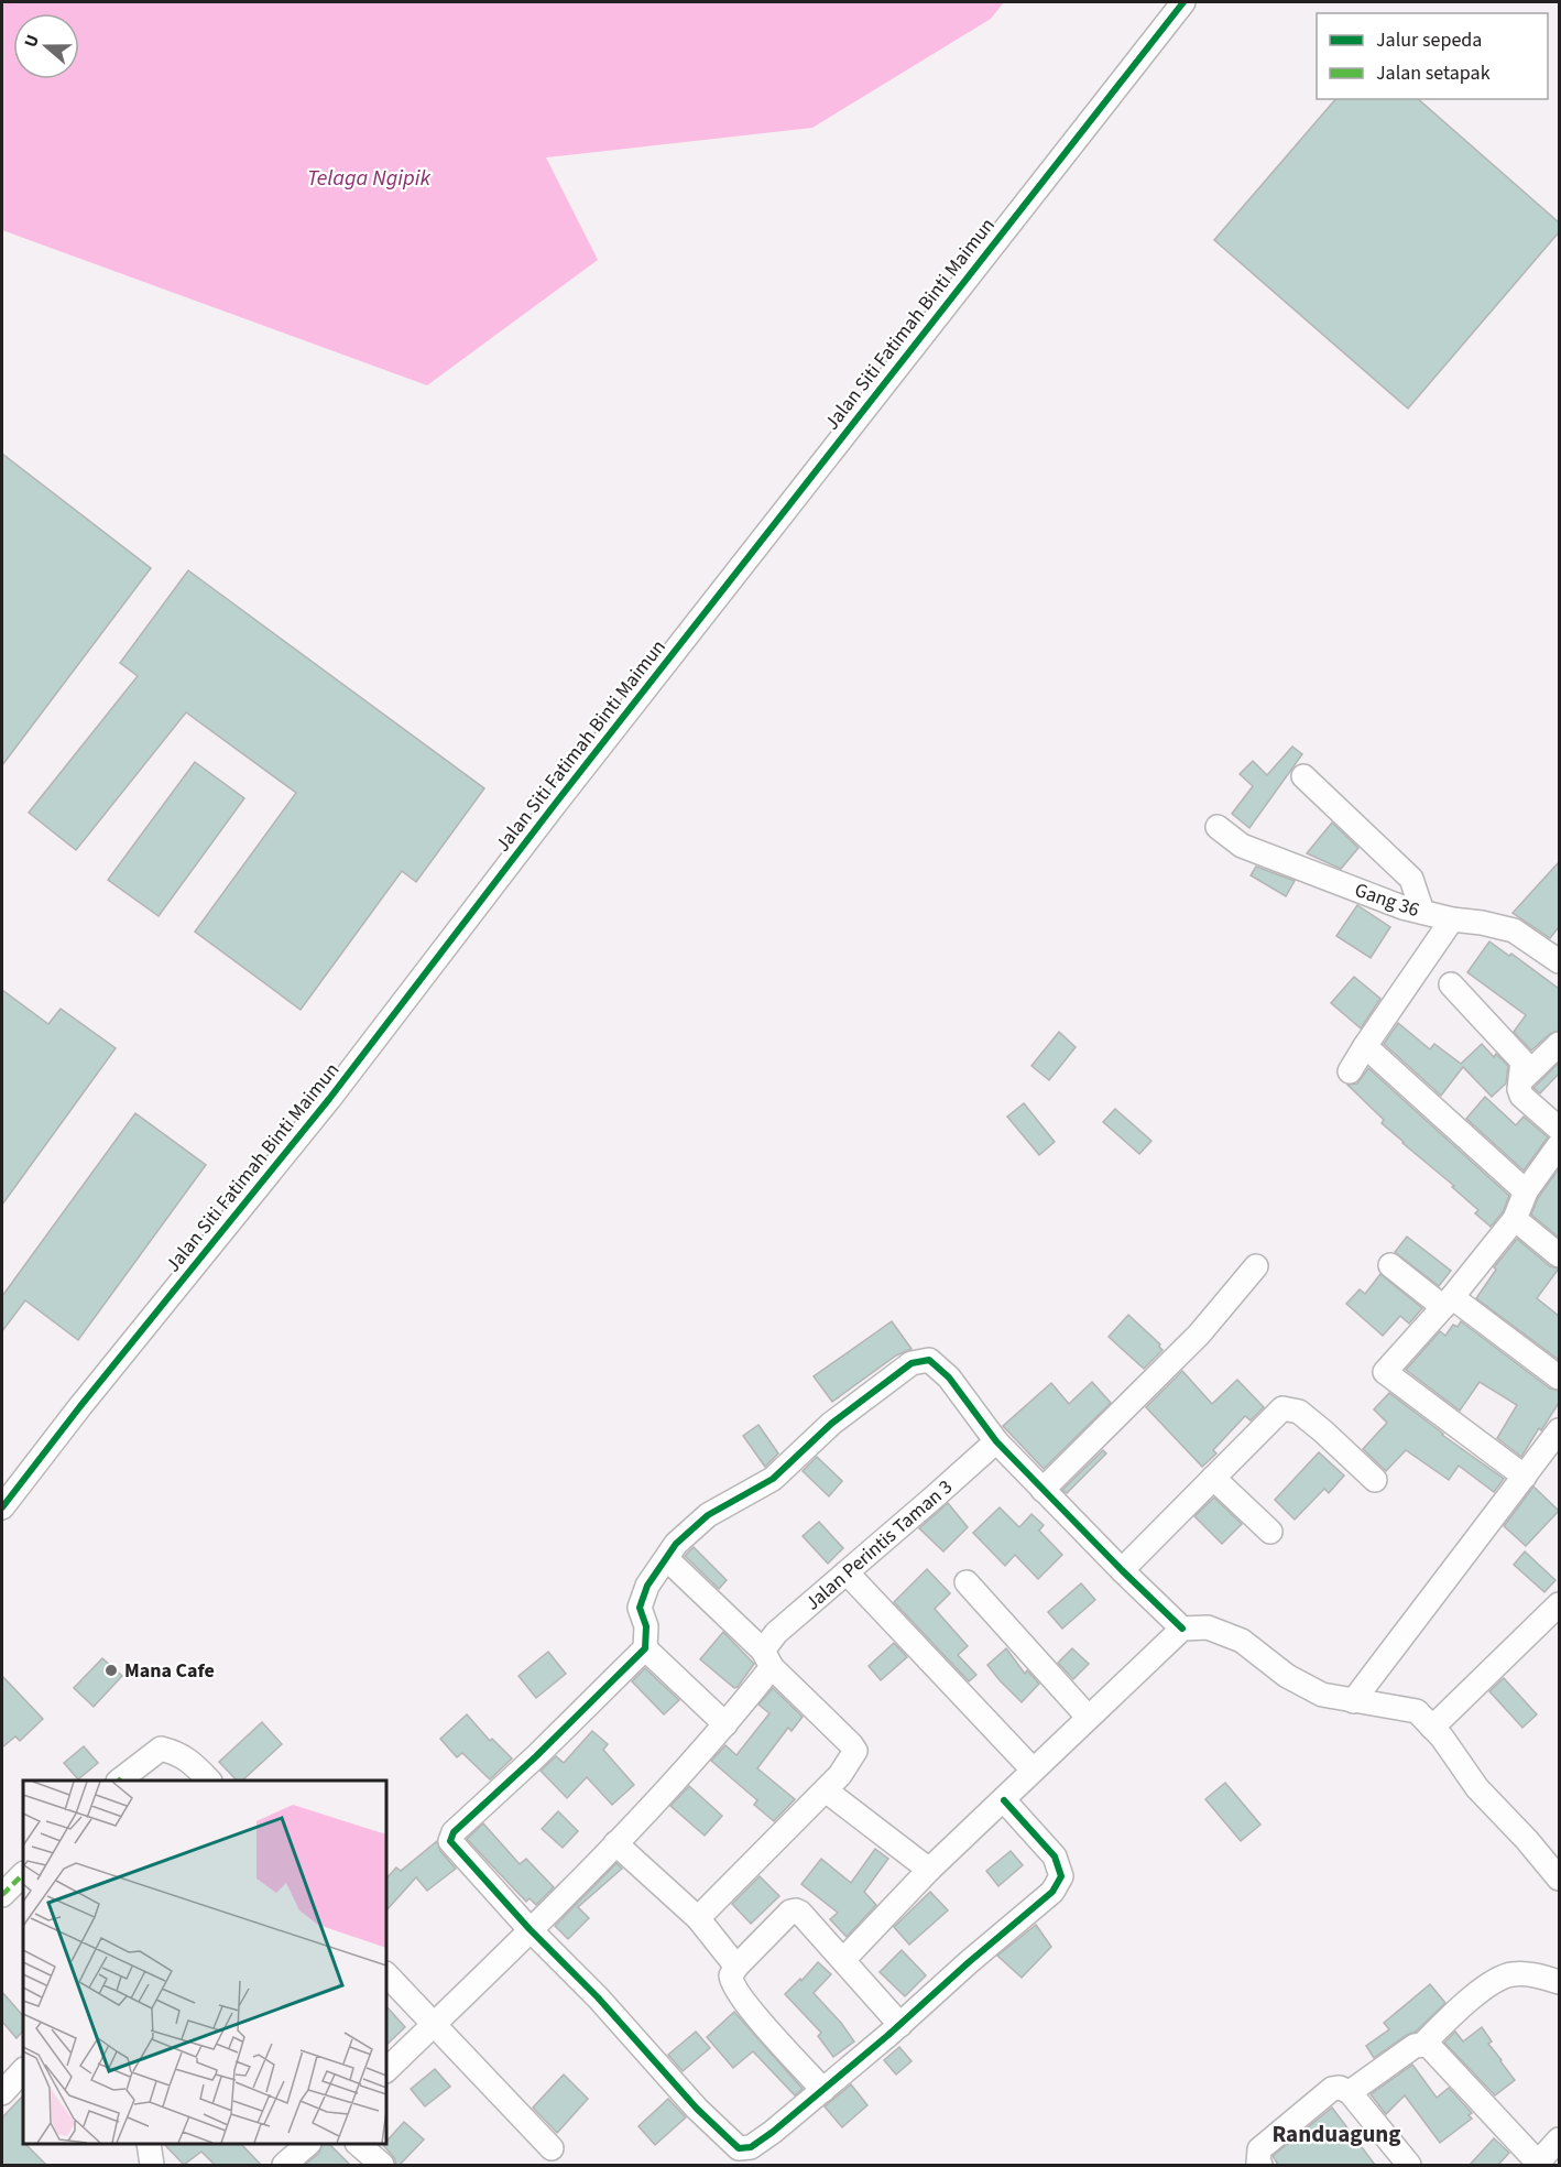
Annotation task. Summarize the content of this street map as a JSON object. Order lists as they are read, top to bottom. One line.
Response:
{"streets":{"street":["Jalan Siti Fatimah Binti Maimun","Gang 36","Jalan Perintis Taman 3"]},"districts":["Randuagung"],"water":["Telaga Ngipik"],"places":["Mana Cafe"],"legend":["Jalur sepeda","Jalan setapak"],"north":"left"}
